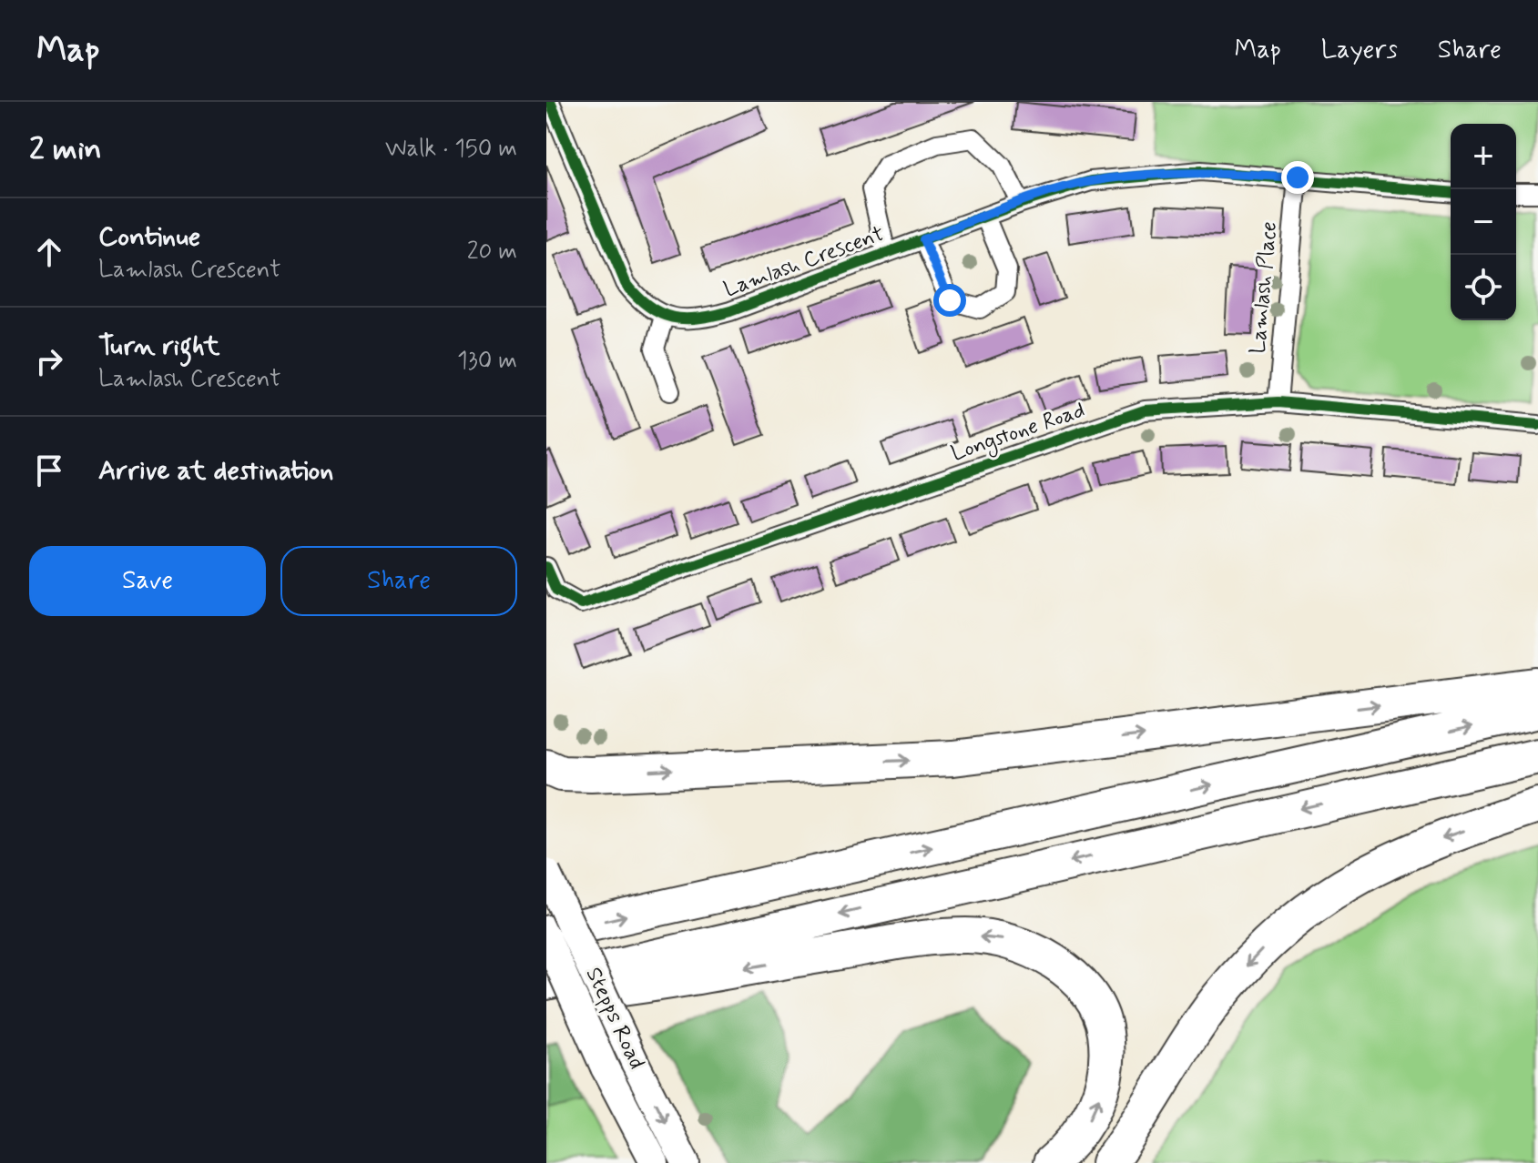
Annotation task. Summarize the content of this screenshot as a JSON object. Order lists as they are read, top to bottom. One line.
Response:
{"streets":{"main road":["Stepps Road"],"street":["Lamlash Crescent","Lamlash Place","Longstone Road"]},"crossings":[["Lamlash Crescent","Lamlash Place"],["Lamlash Place","Longstone Road"]],"page":{"header":"Map","nav":["Map","Layers","Share"],"heading":["2 min","Walk · 150 m"],"map_buttons":["+","−"],"list":[["Continue","Lamlash Crescent","20 m"],["Turn right","Lamlash Crescent","130 m"],"Arrive at destination"],"buttons":["Save","Share"]}}
